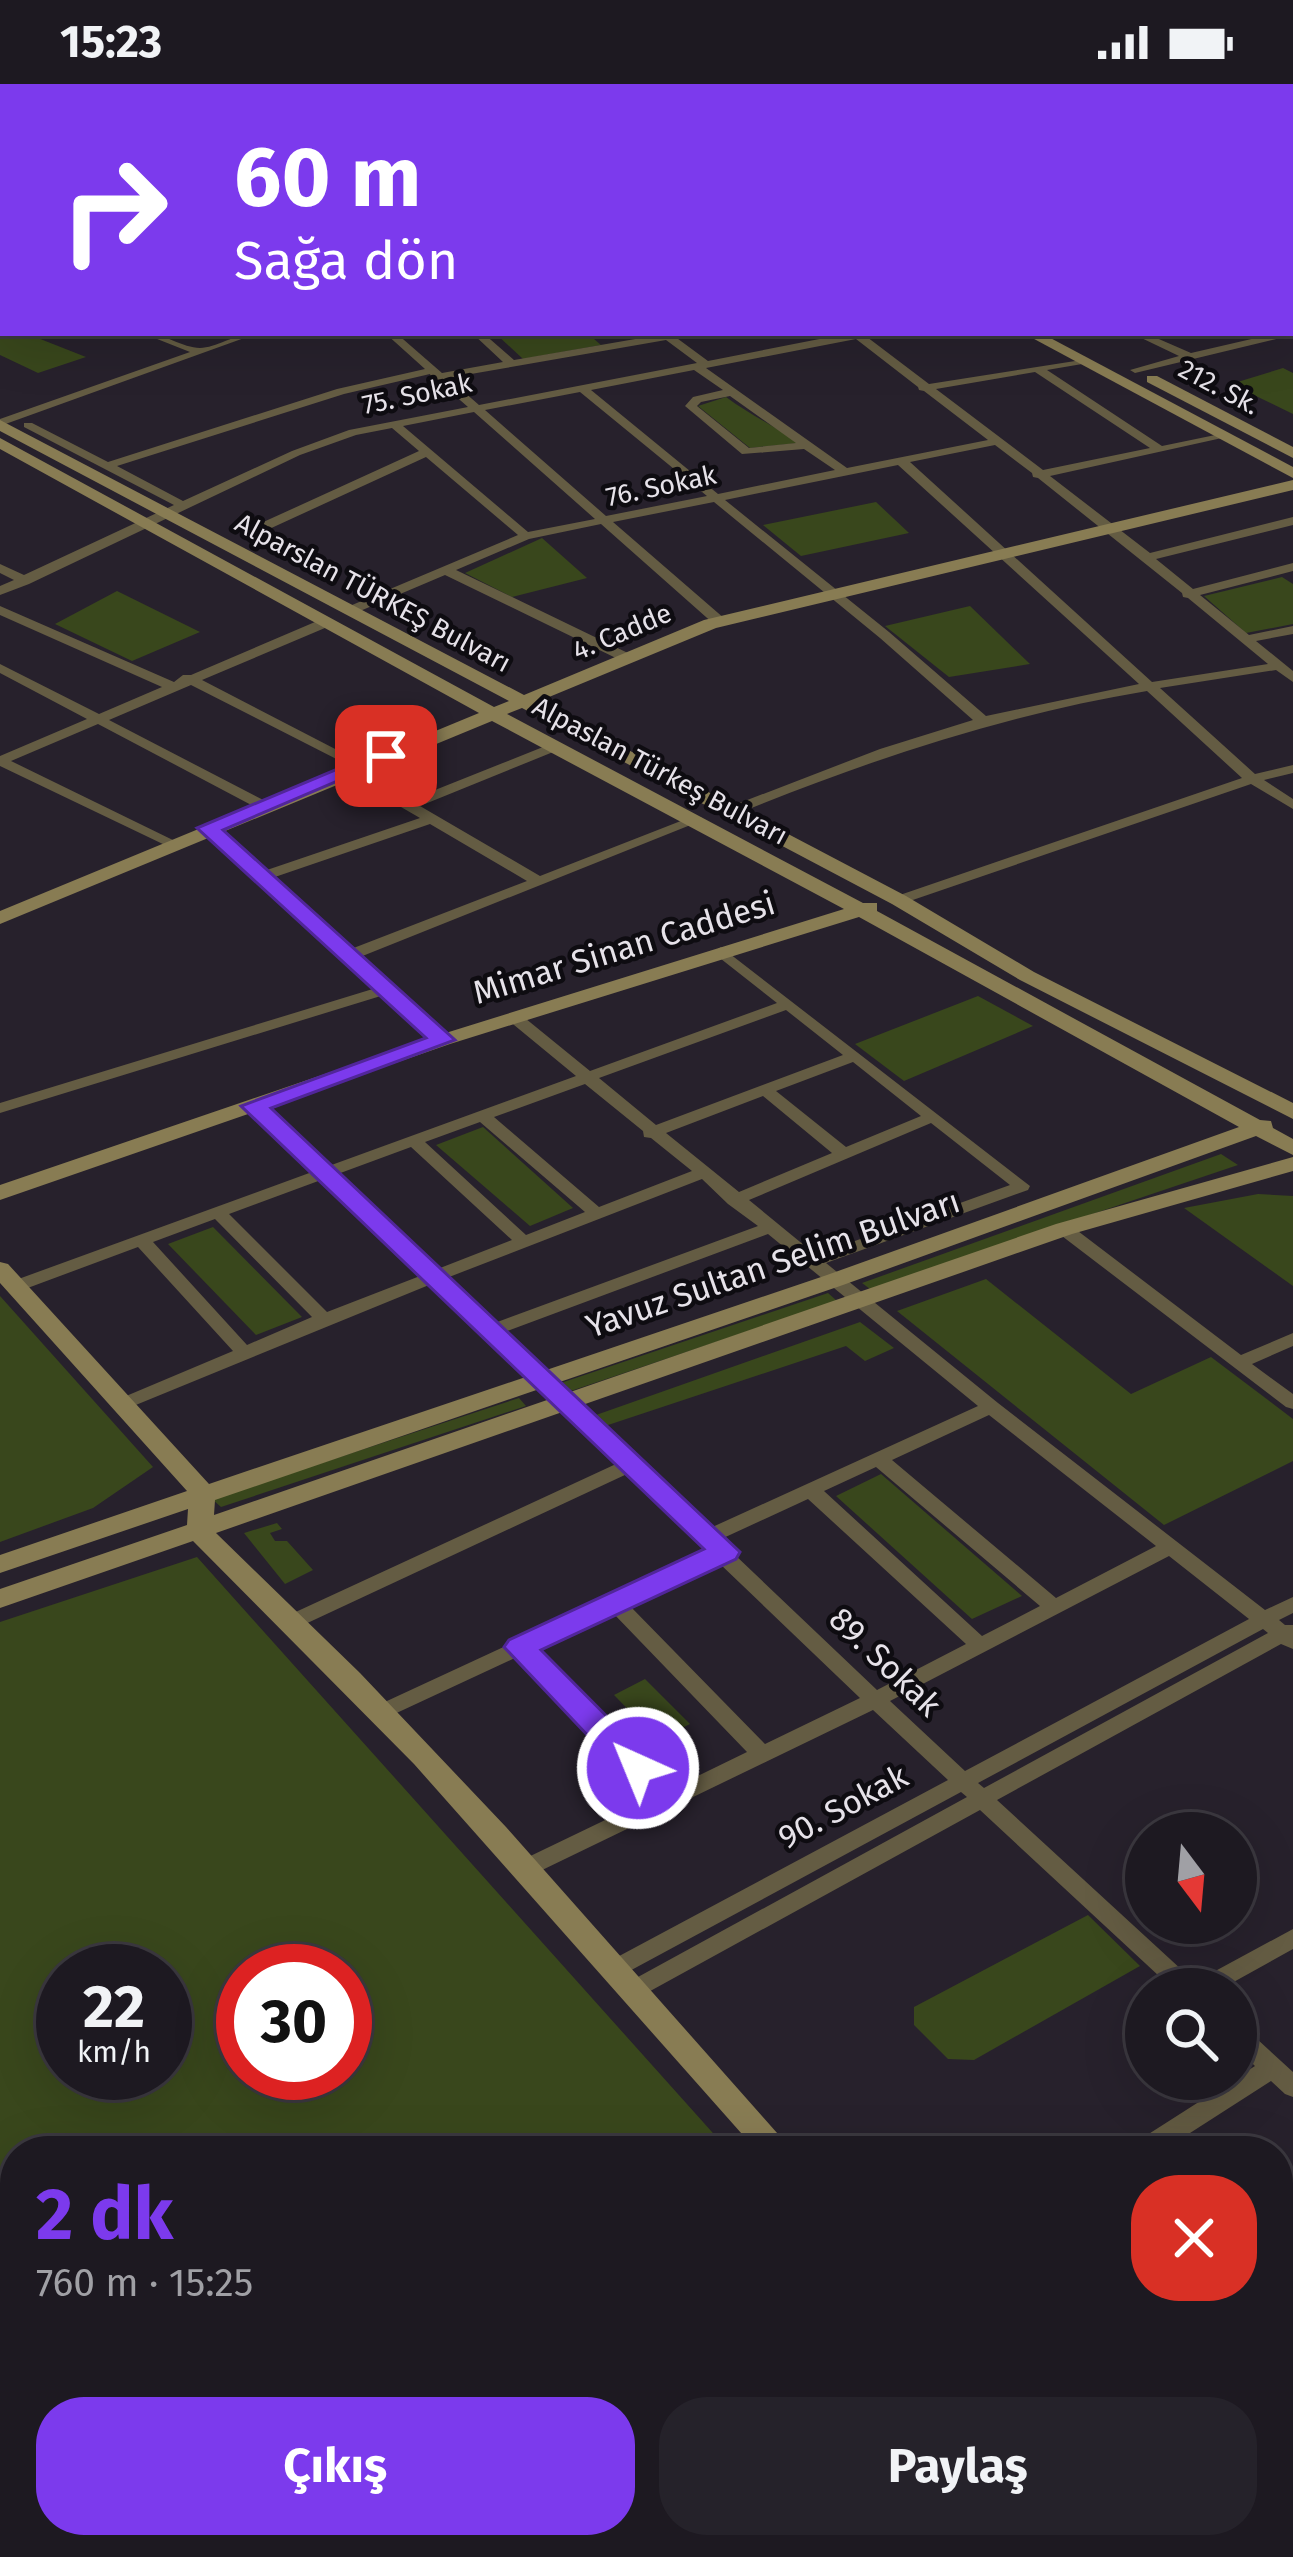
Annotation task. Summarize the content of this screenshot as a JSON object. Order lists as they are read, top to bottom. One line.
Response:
{"streets":{"main road":["212. Sk.","Alparslan TÜRKEŞ Bulvarı","4. Cadde","Alpaslan Türkeş Bulvarı","Mimar Sinan Caddesi","Yavuz Sultan Selim Bulvarı"],"street":["75. Sokak","76. Sokak","89. Sokak","90. Sokak"]},"crossings":[["75. Sokak","Alparslan TÜRKEŞ Bulvarı"],["75. Sokak","Alpaslan Türkeş Bulvarı"],["76. Sokak","Alparslan TÜRKEŞ Bulvarı"],["Alparslan TÜRKEŞ Bulvarı","4. Cadde"],["Alparslan TÜRKEŞ Bulvarı","Mimar Sinan Caddesi"],["Alparslan TÜRKEŞ Bulvarı","Yavuz Sultan Selim Bulvarı"],["4. Cadde","Alpaslan Türkeş Bulvarı"],["Alpaslan Türkeş Bulvarı","Mimar Sinan Caddesi"],["Alpaslan Türkeş Bulvarı","Yavuz Sultan Selim Bulvarı"],["Mimar Sinan Caddesi","89. Sokak"],["Yavuz Sultan Selim Bulvarı","89. Sokak"],["89. Sokak","90. Sokak"]],"north":"bottom","page":{"status":"15:23","turn":["60 m","Sağa dön"],"speed":"22 km/h","limit":"30","heading":["2 dk","760 m · 15:25"],"buttons":["Çıkış","Paylaş"]}}
